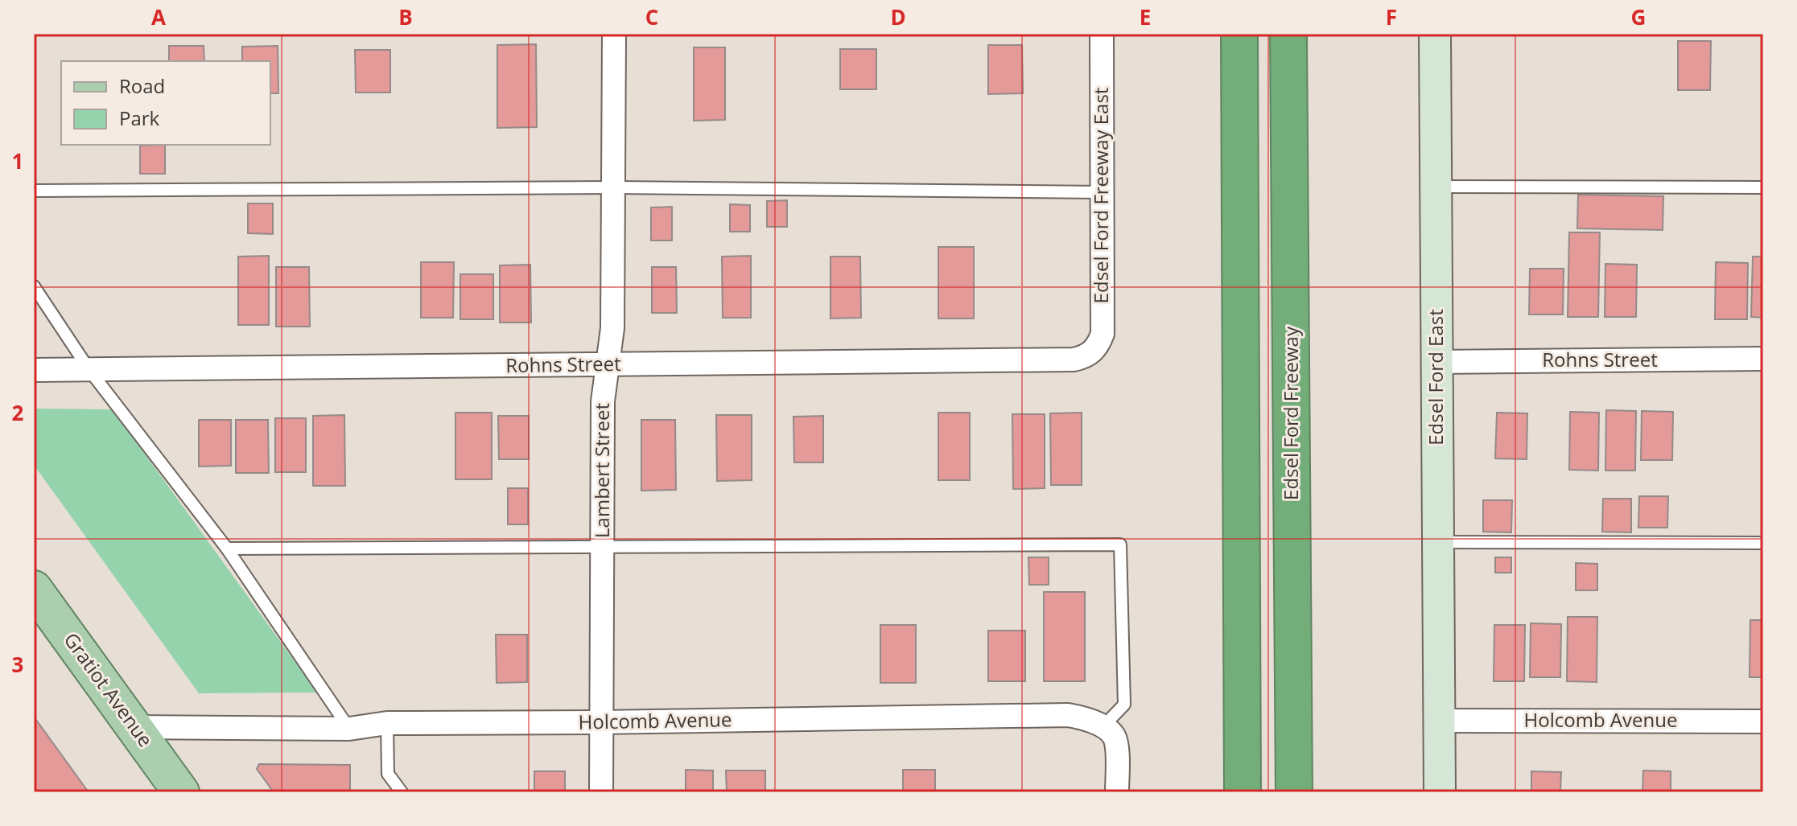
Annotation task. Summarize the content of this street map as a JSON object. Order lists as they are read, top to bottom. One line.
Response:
{"streets":{"highway":["Edsel Ford Freeway"],"main road":["Gratiot Avenue"],"street":["Edsel Ford Freeway East","Rohns Street","Edsel Ford East","Lambert Street","Holcomb Avenue"]},"crossings":[["Edsel Ford Freeway East","Rohns Street"],["Rohns Street","Edsel Ford East"],["Rohns Street","Lambert Street"],["Edsel Ford East","Holcomb Avenue"],["Lambert Street","Holcomb Avenue"],["Gratiot Avenue","Holcomb Avenue"]],"legend":["Road","Park"],"grid":{"columns":["A","B","C","D","E","F","G"],"rows":["1","2","3"]}}
